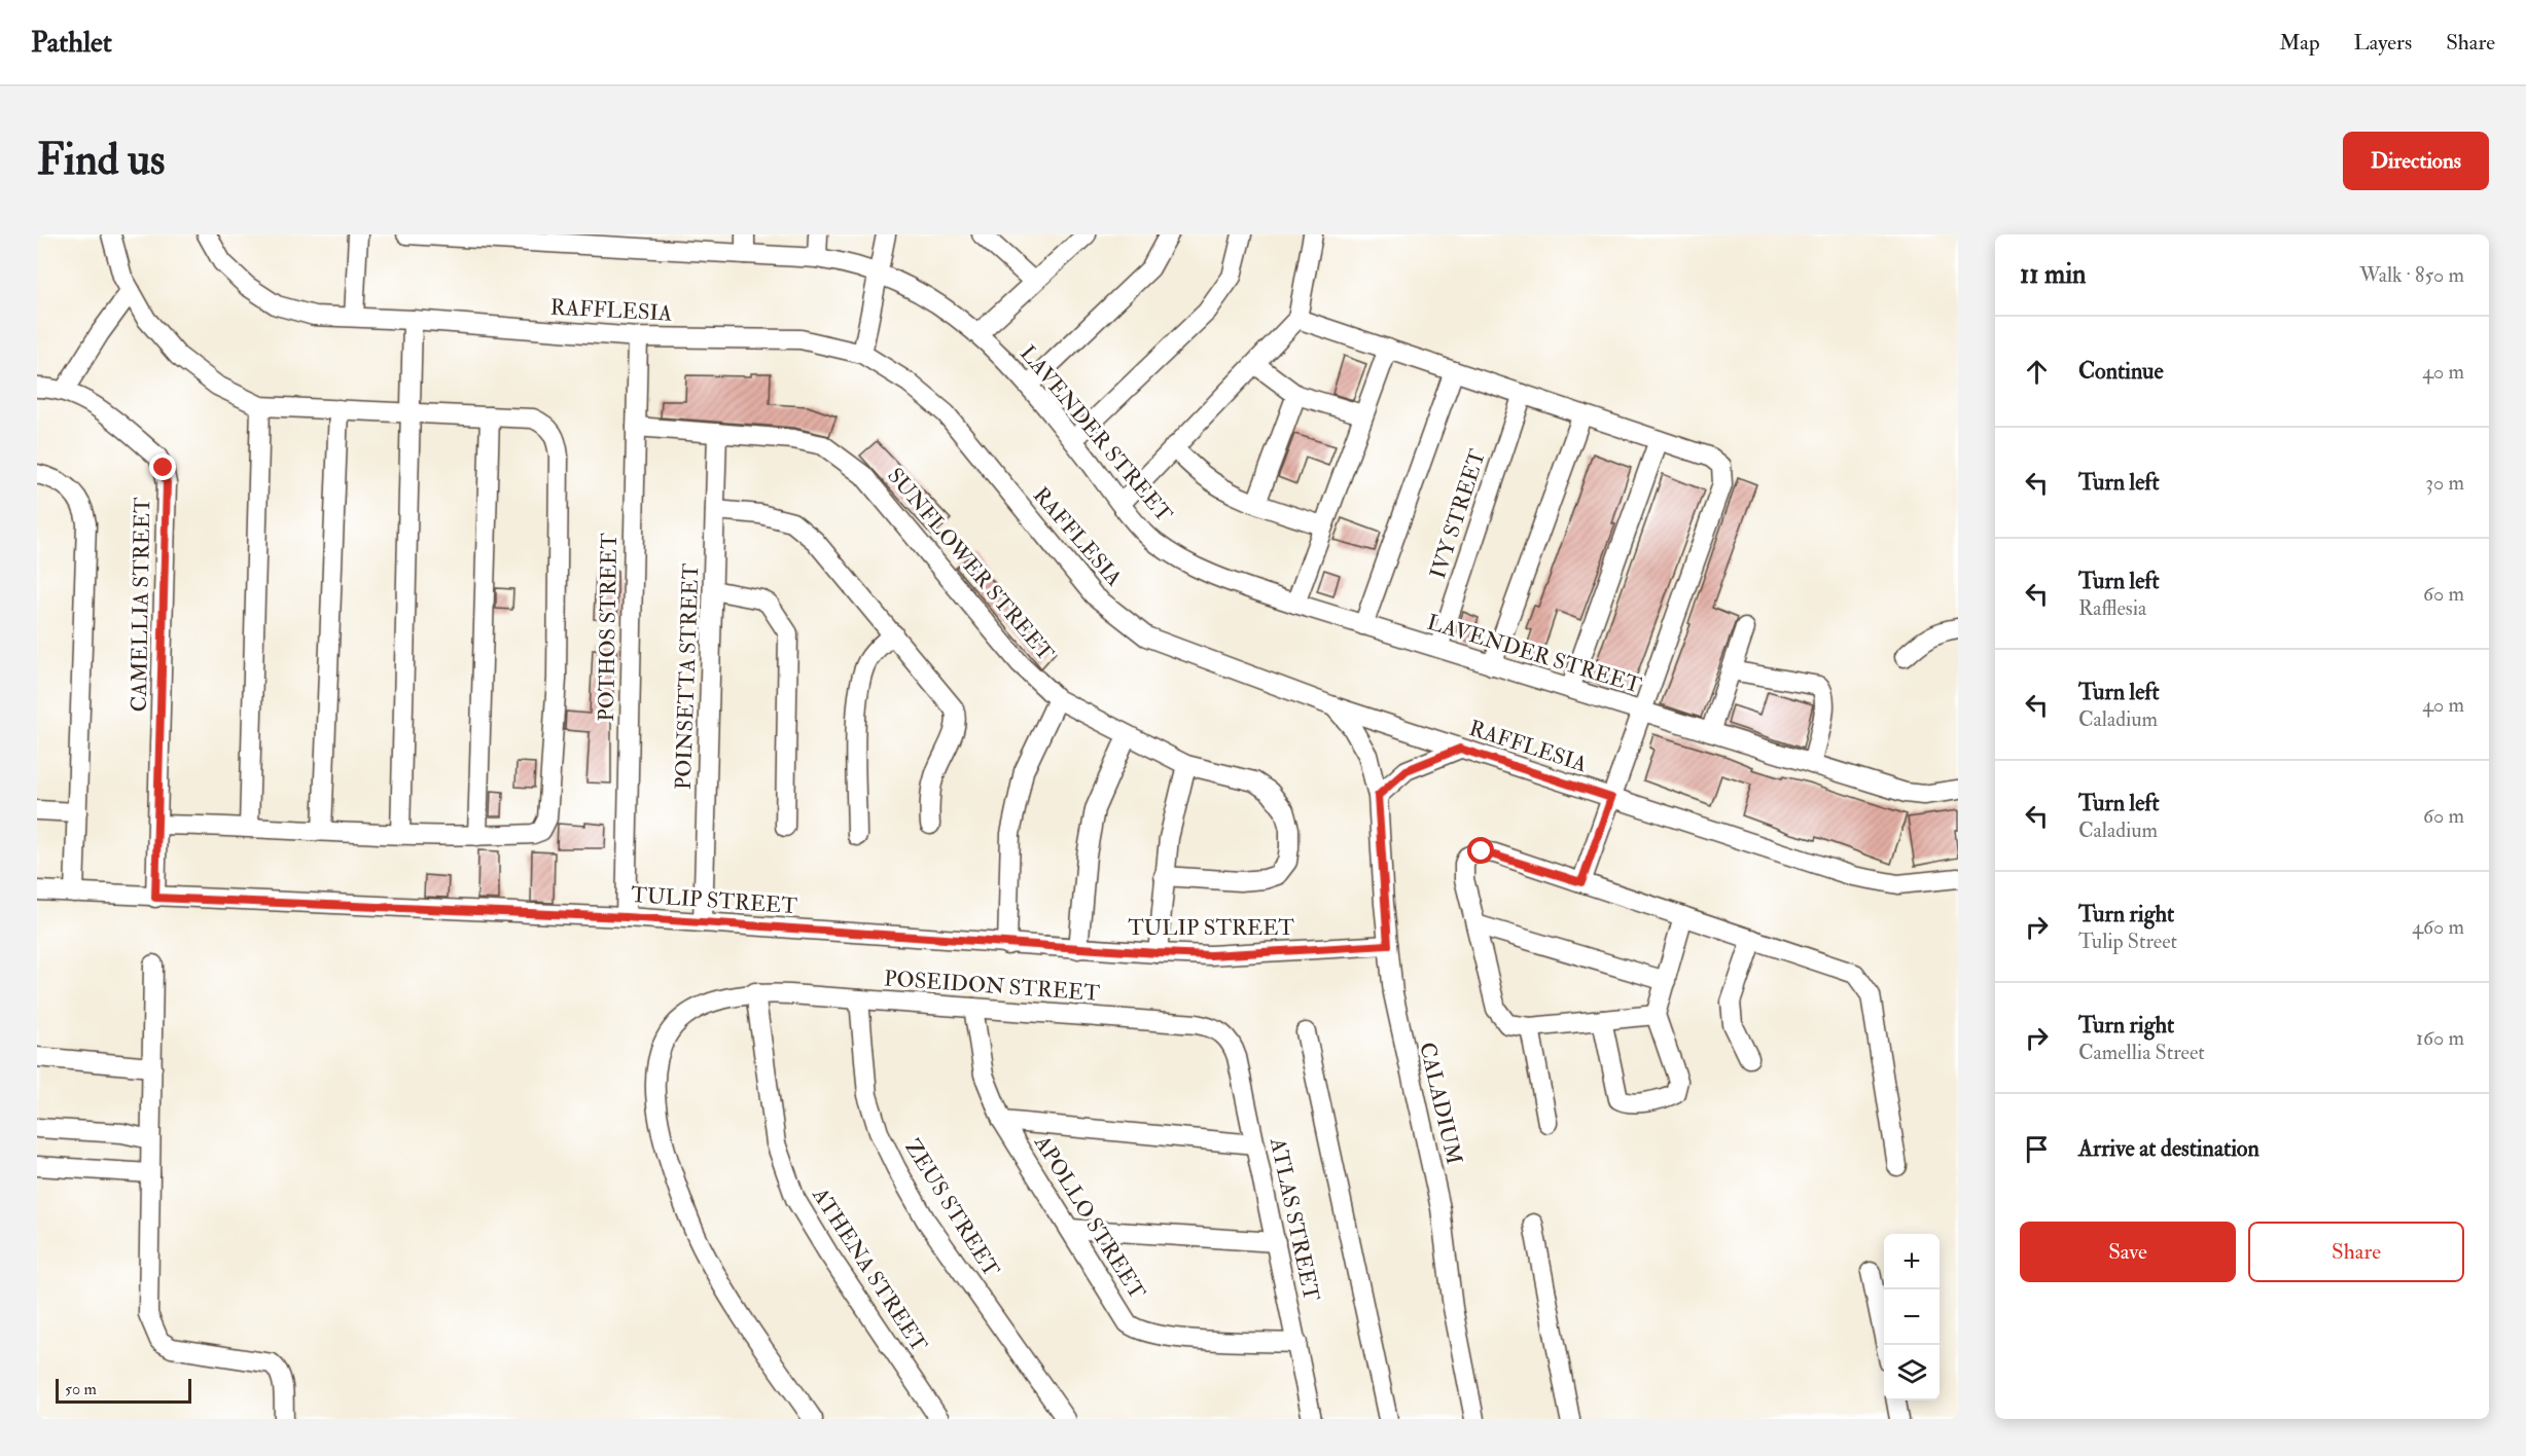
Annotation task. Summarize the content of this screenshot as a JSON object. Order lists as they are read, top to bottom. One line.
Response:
{"streets":{"street":["RAFFLESIA","LAVENDER STREET","IVY STREET","SUNFLOWER STREET","CAMELLIA STREET","POTHOS STREET","POINSETTA STREET","TULIP STREET","POSEIDON STREET","CALADIUM","ZEUS STREET","APOLLO STREET","ATLAS STREET","ATHENA STREET"]},"crossings":[["RAFFLESIA","POTHOS STREET"],["RAFFLESIA","CALADIUM"],["LAVENDER STREET","IVY STREET"],["SUNFLOWER STREET","POTHOS STREET"],["SUNFLOWER STREET","POINSETTA STREET"],["CAMELLIA STREET","TULIP STREET"],["POTHOS STREET","TULIP STREET"],["POINSETTA STREET","TULIP STREET"],["TULIP STREET","CALADIUM"],["POSEIDON STREET","ZEUS STREET"],["POSEIDON STREET","APOLLO STREET"],["POSEIDON STREET","ATLAS STREET"],["POSEIDON STREET","ATHENA STREET"],["APOLLO STREET","ATLAS STREET"]],"scale_bar":"50 m","page":{"header":"Pathlet","nav":["Map","Layers","Share"],"buttons":["Directions",["Save","Share"]],"title":"Find us","heading":["11 min","Walk · 850 m"],"list":[["Continue","40 m"],["Turn left","30 m"],["Turn left","Rafflesia","60 m"],["Turn left","Caladium","40 m"],["Turn left","Caladium","60 m"],["Turn right","Tulip Street","460 m"],["Turn right","Camellia Street","160 m"],"Arrive at destination"],"map_buttons":["+","−"],"scale":"50 m"}}
